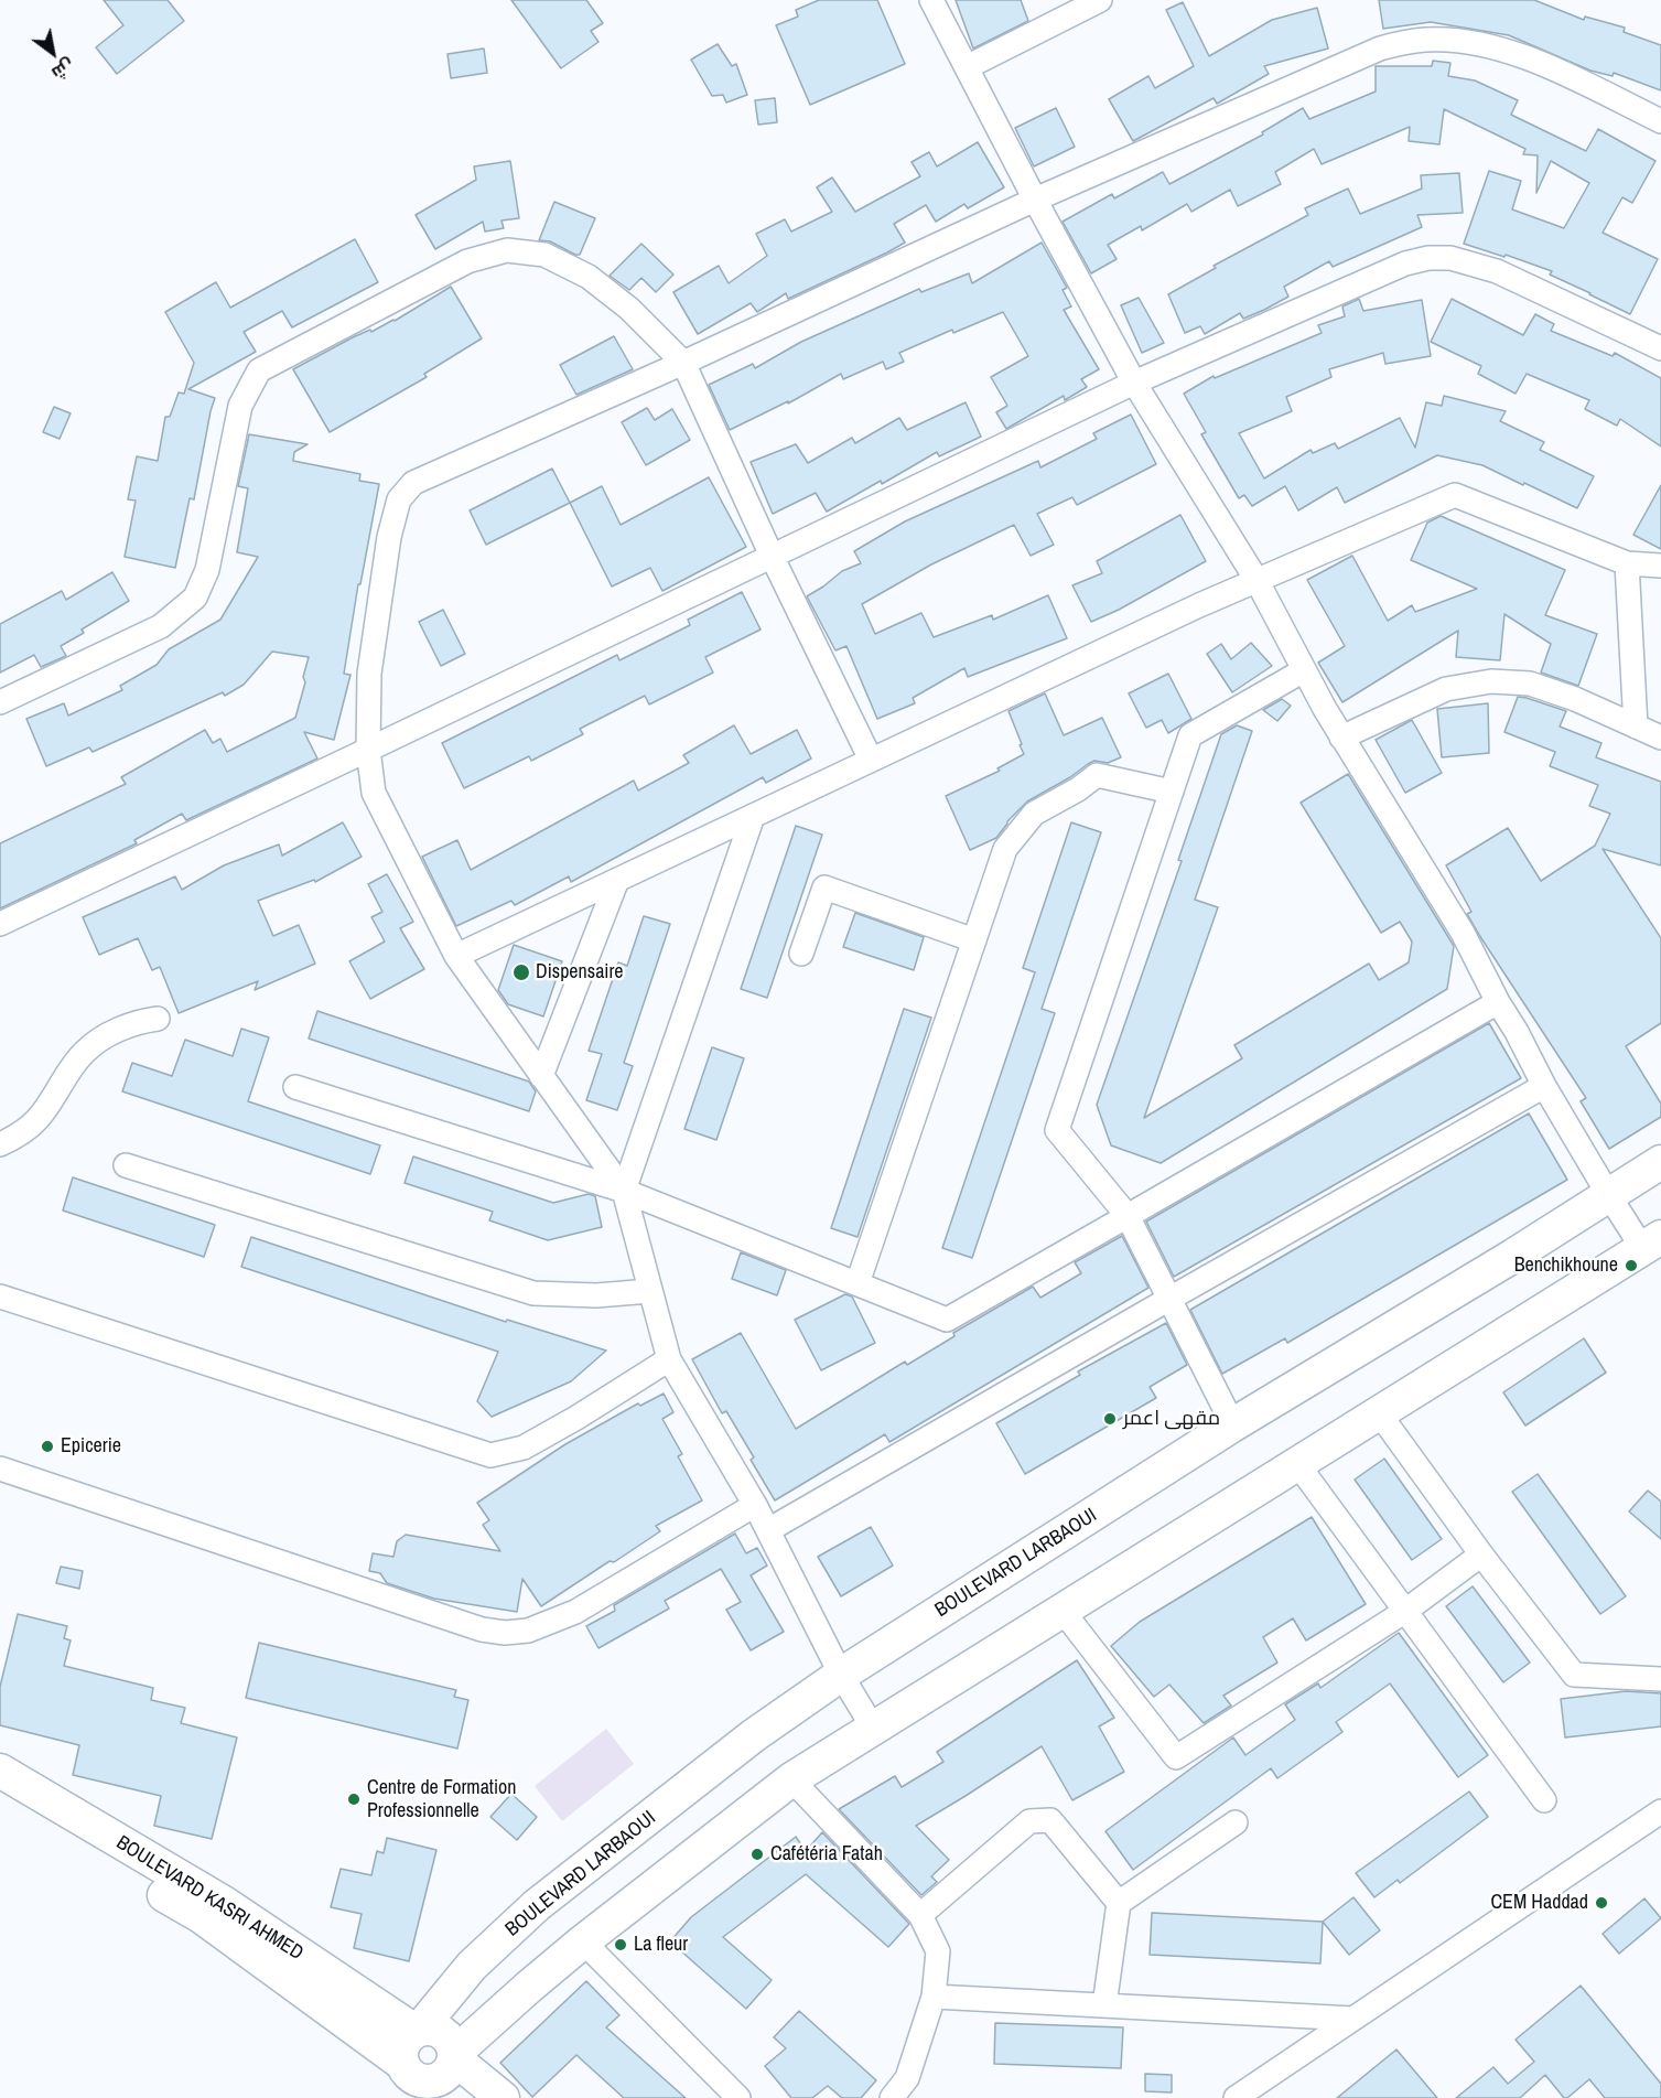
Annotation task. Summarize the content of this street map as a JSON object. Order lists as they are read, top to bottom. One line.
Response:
{"streets":{"main road":["BOULEVARD LARBAOUI","BOULEVARD KASRI AHMED"]},"crossings":[["BOULEVARD LARBAOUI","BOULEVARD KASRI AHMED"]],"places":["Dispensaire","Benchikhoune","مقهى اعمر","Epicerie","Centre de Formation Professionnelle","Cafétéria Fatah","CEM Haddad","La fleur"],"north":"bottom right"}
